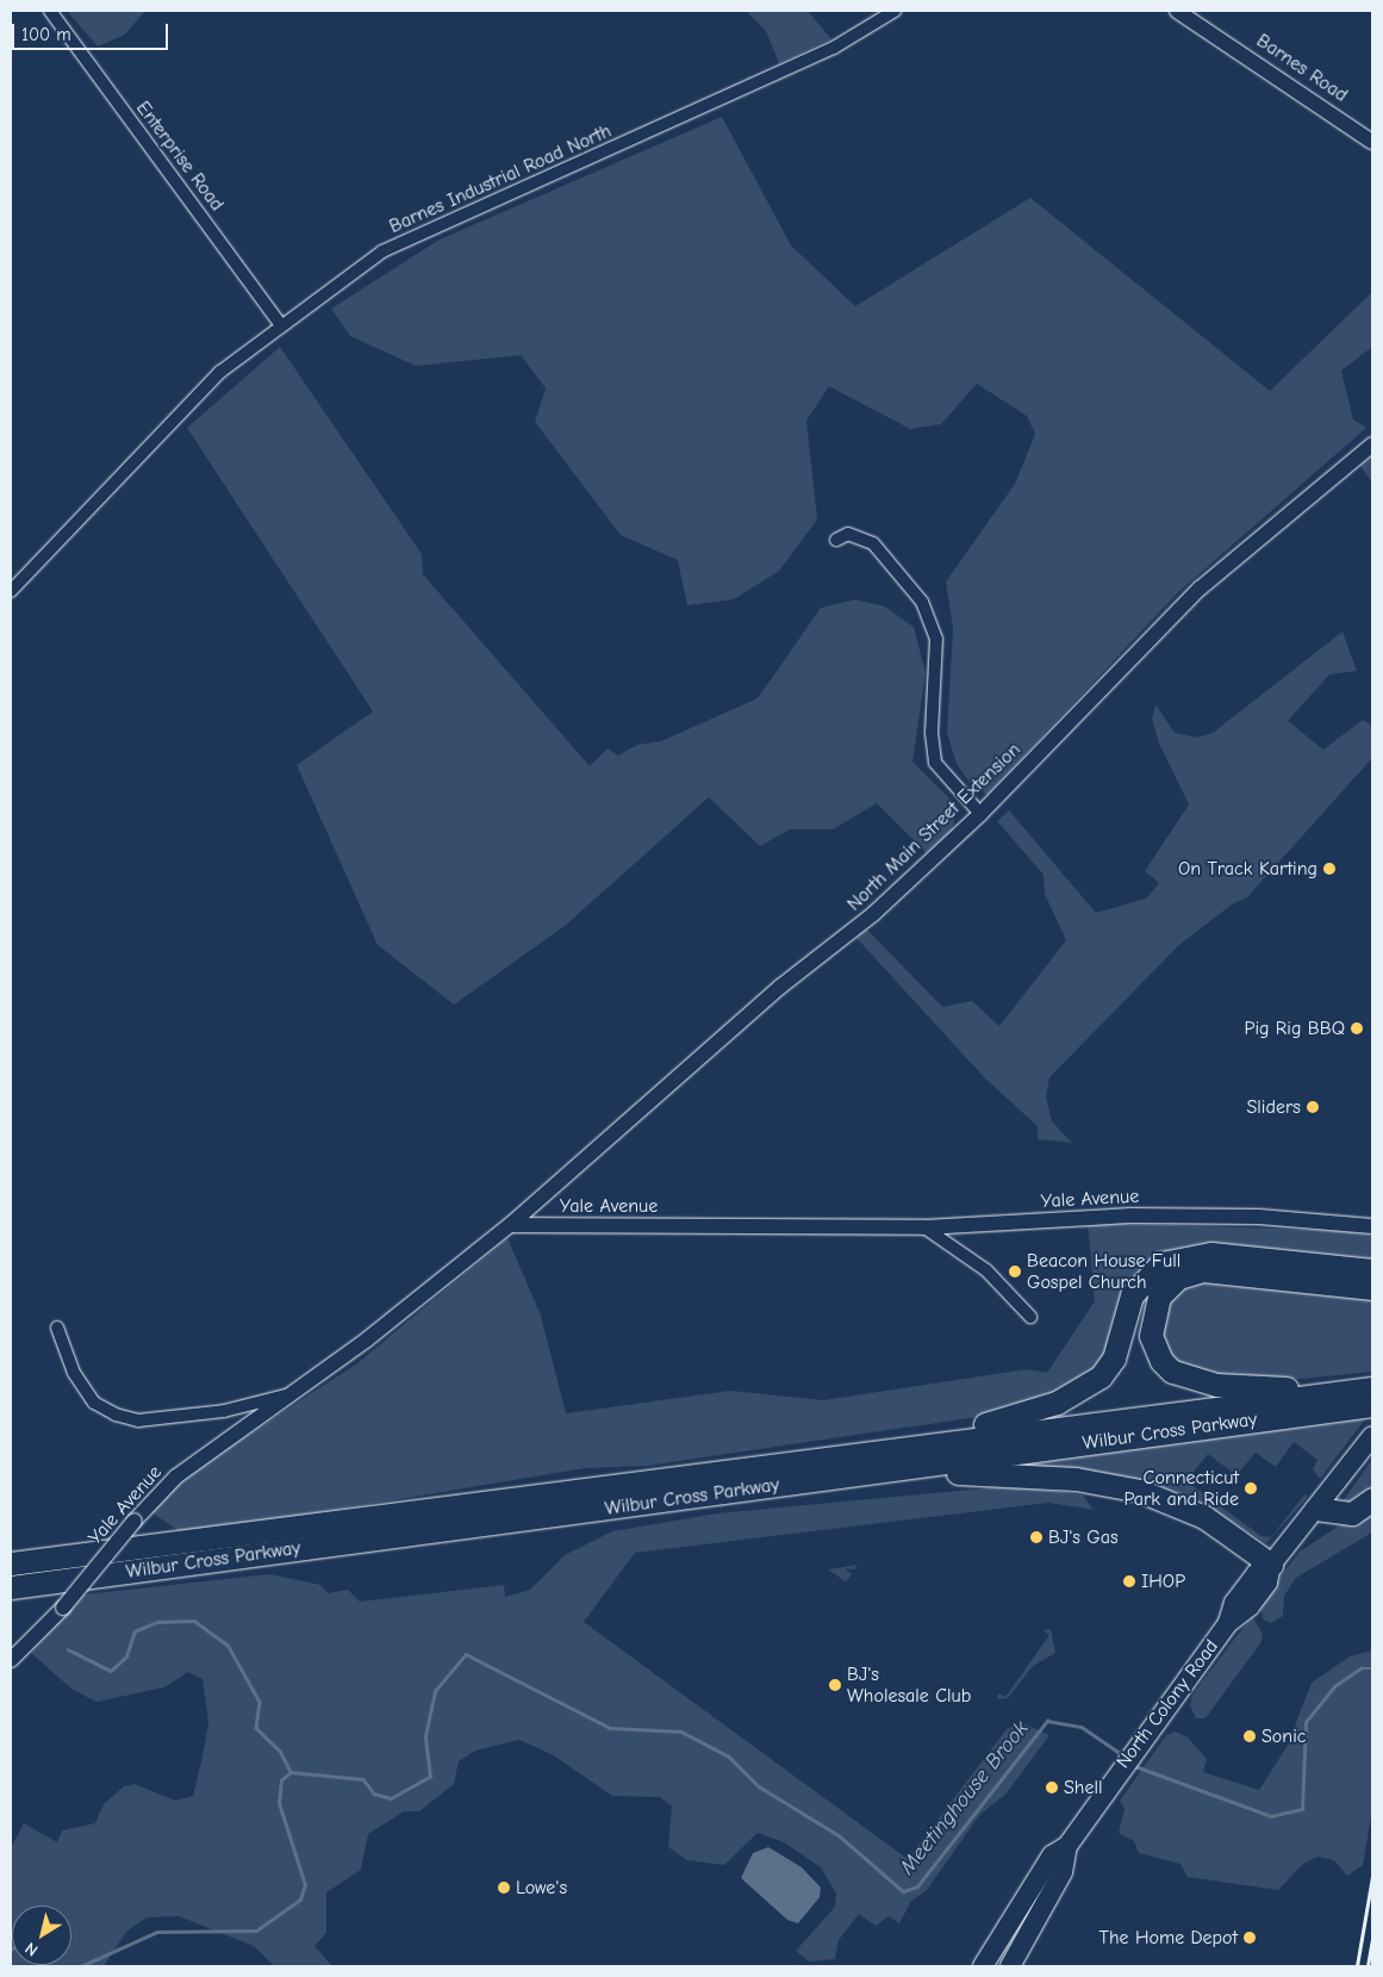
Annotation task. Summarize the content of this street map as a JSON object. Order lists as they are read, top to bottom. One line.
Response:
{"streets":{"highway":["Wilbur Cross Parkway"],"main road":["North Colony Road"],"street":["Barnes Road","Enterprise Road","Barnes Industrial Road North","North Main Street Extension","Yale Avenue"]},"crossings":[["Enterprise Road","Barnes Industrial Road North"],["North Main Street Extension","Yale Avenue"]],"water":["Meetinghouse Brook"],"places":["On Track Karting","Pig Rig BBQ","Sliders","Beacon House Full Gospel Church","Connecticut Park and Ride","BJ's Gas","IHOP","BJ's Wholesale Club","Sonic","Shell","Lowe's","The Home Depot"],"scale_bar":"100 m","north":"bottom left"}
